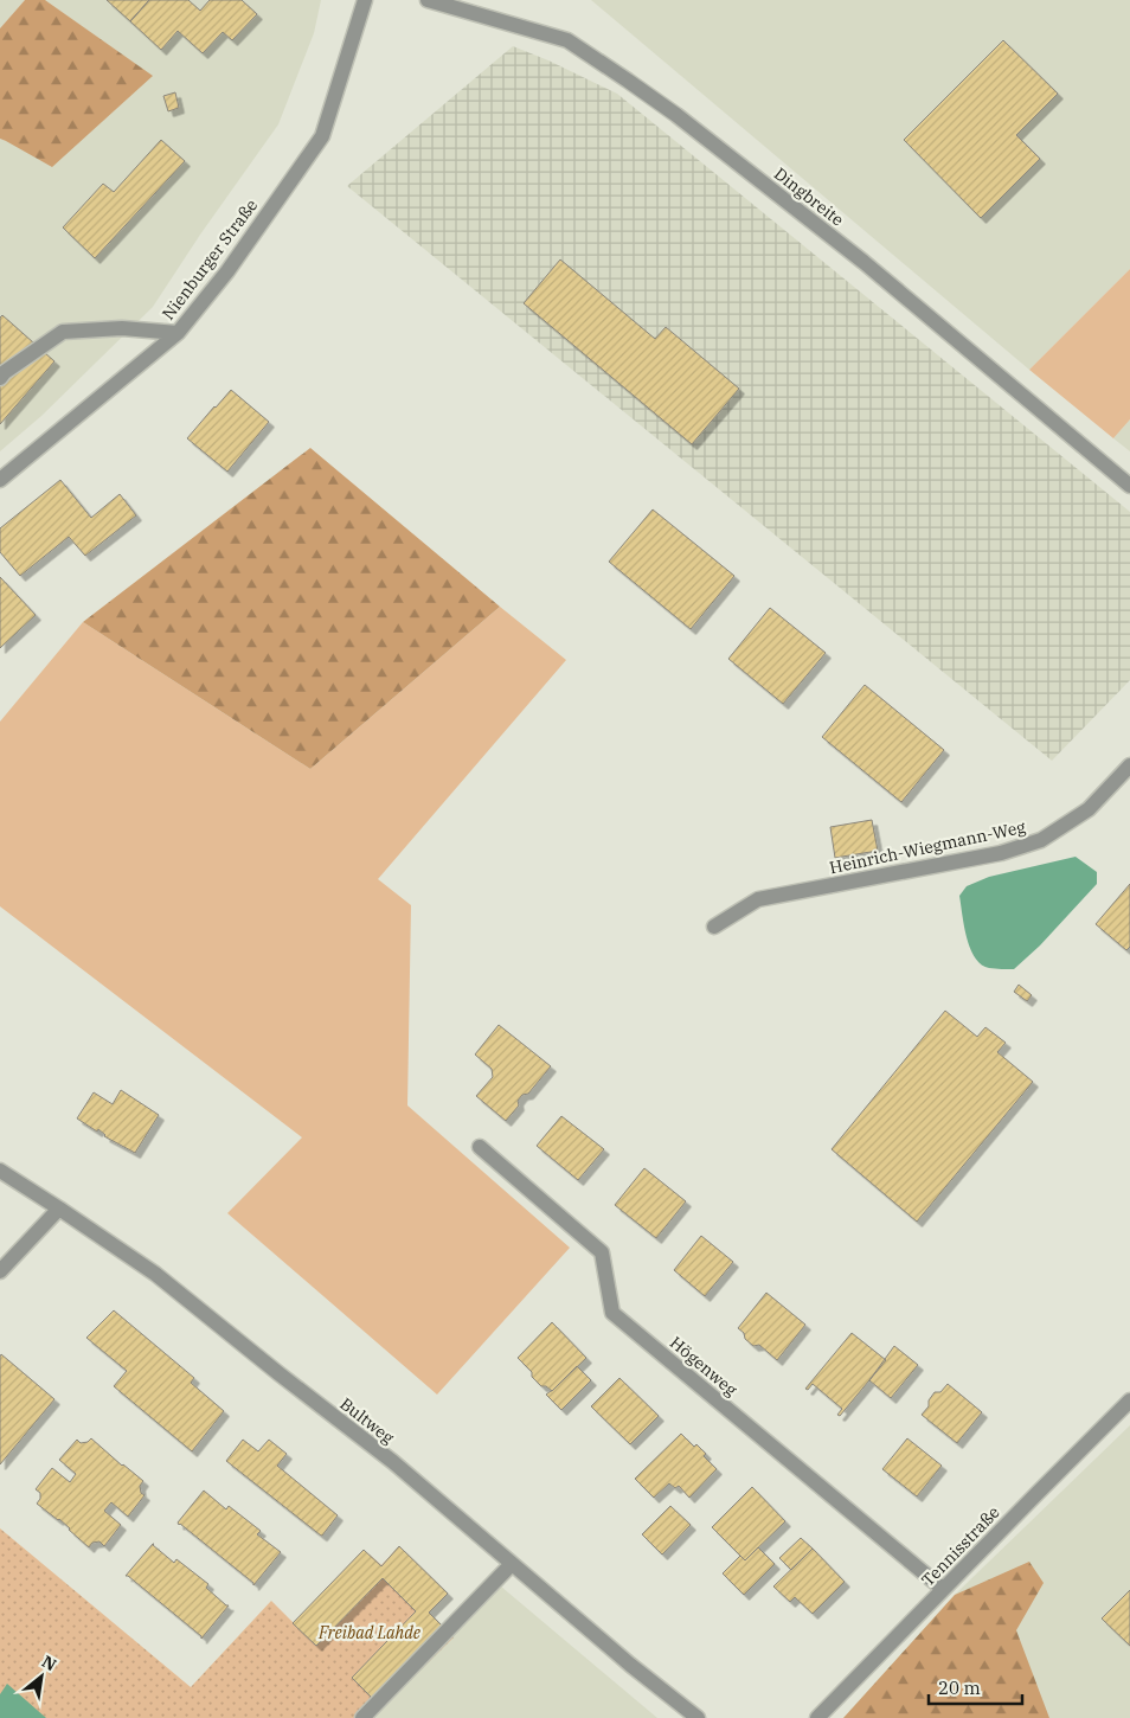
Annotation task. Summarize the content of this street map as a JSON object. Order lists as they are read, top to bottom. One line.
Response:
{"streets":{"street":["Dingbreite","Nienburger Straße","Heinrich-Wiegmann-Weg","Högenweg","Bultweg","Tennisstraße"]},"crossings":[["Högenweg","Tennisstraße"]],"parks":["Freibad Lahde"],"scale_bar":"20 m","north":"top right"}
